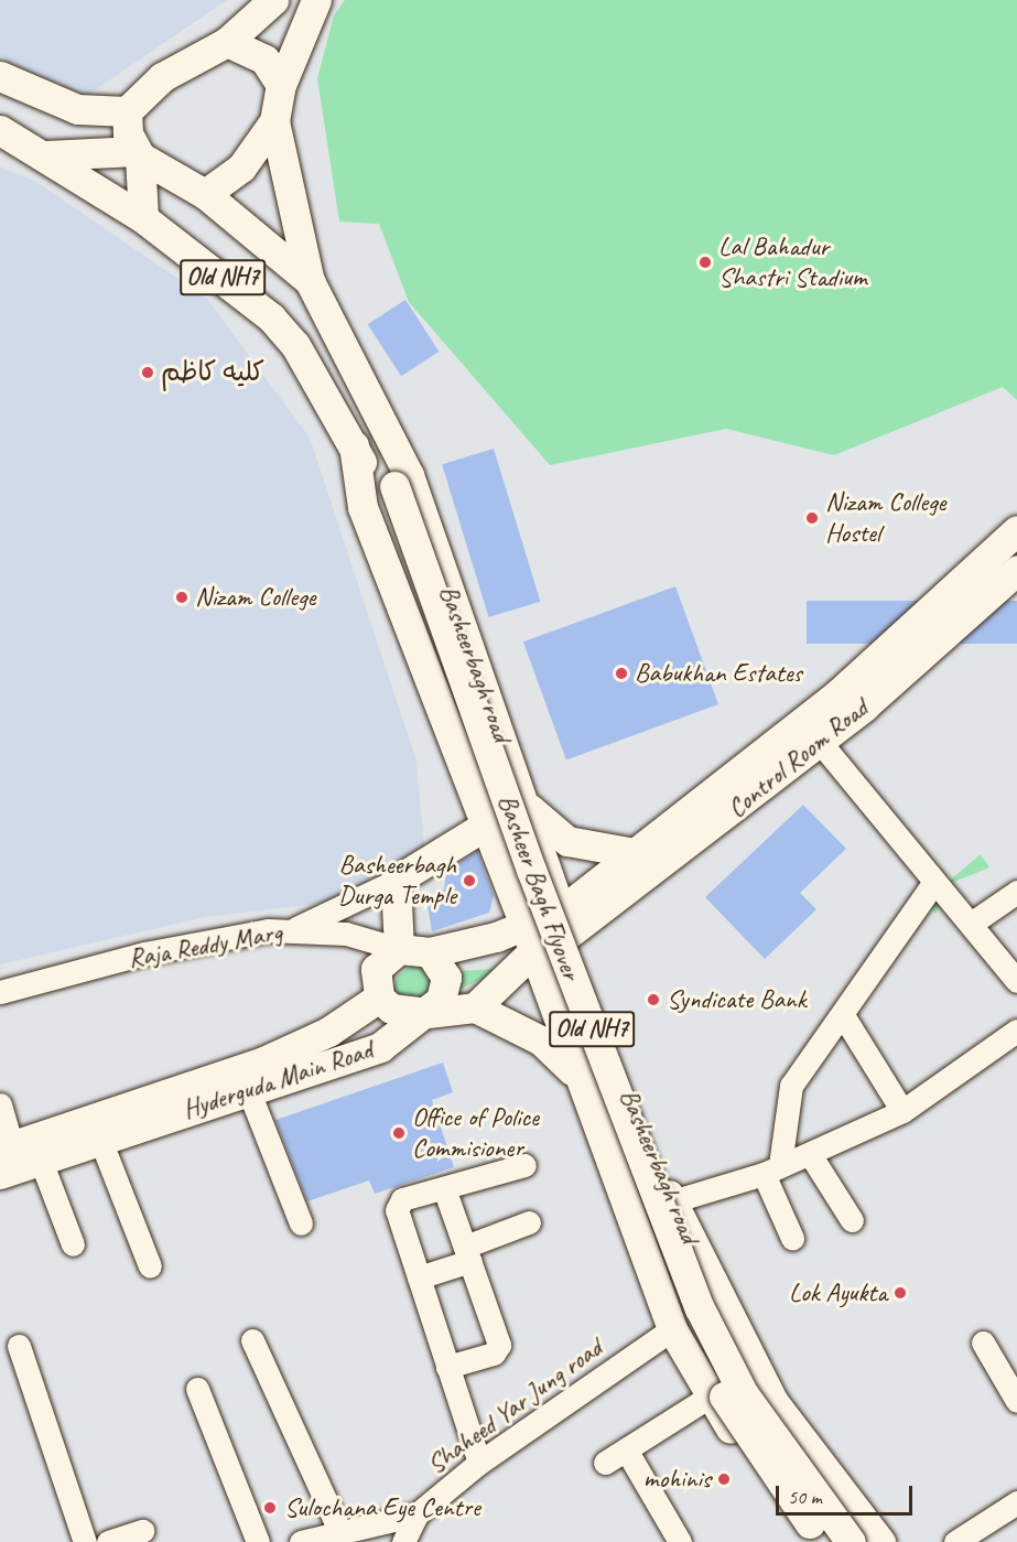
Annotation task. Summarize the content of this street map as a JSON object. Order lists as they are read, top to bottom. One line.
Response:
{"streets":{"main road":["Old NH7","Basheerbagh road","Control Room Road","Basheer Bagh Flyover","Raja Reddy Marg","Hyderguda Main Road"],"street":["Shaheed Yar Jung road"]},"crossings":[["Old NH7","Basheerbagh road"],["Old NH7","Basheer Bagh Flyover"],["Basheerbagh road","Control Room Road"],["Basheerbagh road","Basheer Bagh Flyover"],["Basheerbagh road","Raja Reddy Marg"],["Basheerbagh road","Shaheed Yar Jung road"],["Raja Reddy Marg","Hyderguda Main Road"]],"places":["Lal Bahadur Shastri Stadium","كليه كاظم","Nizam College Hostel","Nizam College","Babukhan Estates","Basheerbagh Durga Temple","Syndicate Bank","Office of Police Commisioner","Lok Ayukta","mohinis","Sulochana Eye Centre"],"scale_bar":"50 m"}
